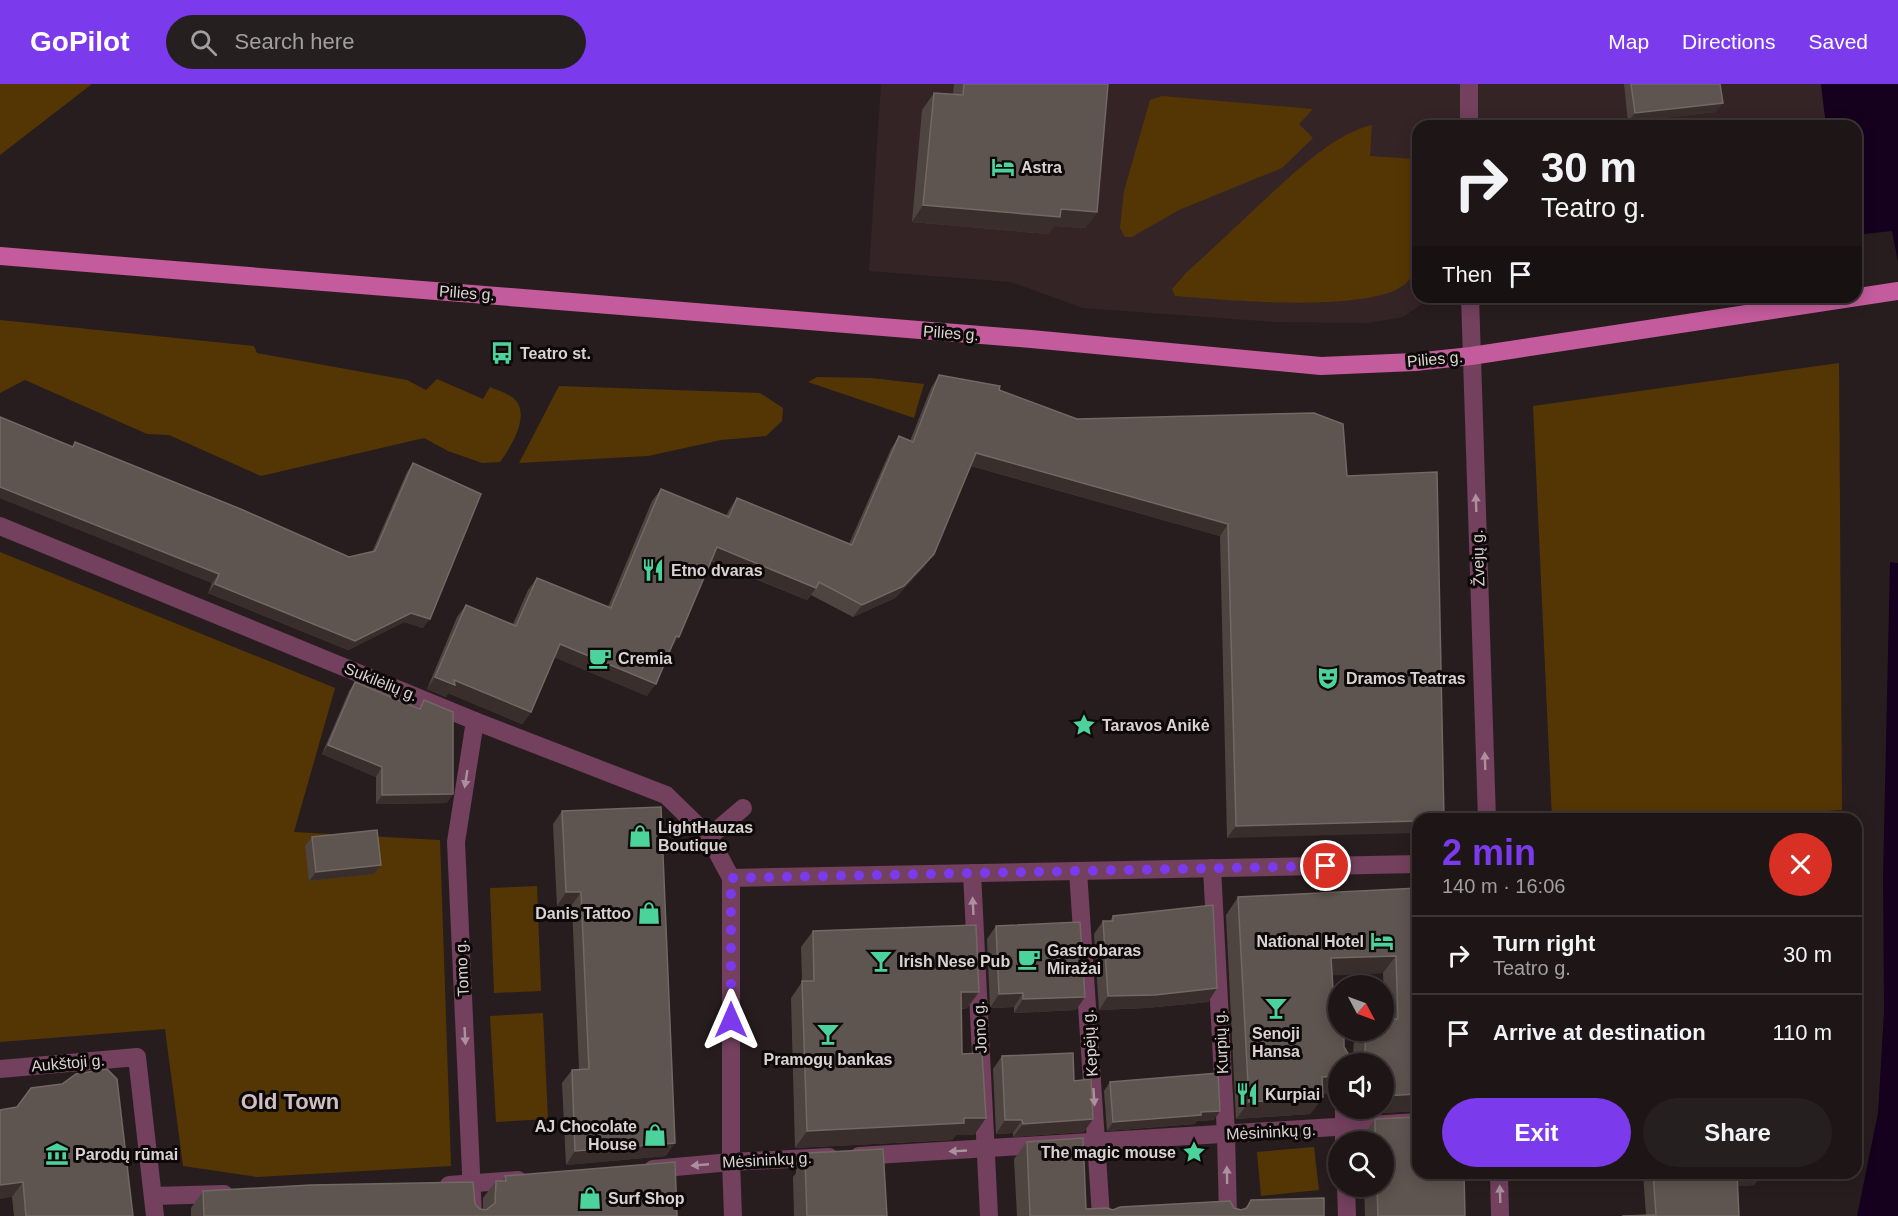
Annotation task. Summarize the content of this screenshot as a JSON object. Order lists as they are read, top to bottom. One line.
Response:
{"streets":{"main road":["Pilies g."],"street":["Žvejų g.","Sukilėlių g.","Tomo g.","Jono g.","Kurpių g.","Kepėjų g.","Aukštoji g.","Mėsininkų g."]},"crossings":[["Pilies g.","Žvejų g."],["Sukilėlių g.","Tomo g."],["Jono g.","Mėsininkų g."],["Kurpių g.","Mėsininkų g."],["Kepėjų g.","Mėsininkų g."]],"one_way":["Žvejų g.","Tomo g.","Jono g.","Kepėjų g.","Mėsininkų g."],"districts":["Old Town"],"places":{"hotel":["Astra","National Hotel"],"bus stop":["Teatro st."],"restaurant":["Etno dvaras","Kurpiai"],"cafe":["Cremia","Gastrobaras Miražai"],"theatre":["Dramos Teatras"],"place":["Taravos Anikė","The magic mouse"],"shop":["LightHauzas Boutique","Danis Tattoo","AJ Chocolate House","Surf Shop"],"bar":["Irish Nese Pub","Senoji Hansa","Pramogų bankas"],"museum":["Parodų rūmai"]},"north":"bottom right","page":{"header":"GoPilot","search":"Search here","nav":["Map","Directions","Saved"],"turn":["30 m","Teatro g."],"then":"Then","heading":["2 min","140 m · 16:06"],"list":[{"name":"Turn right","note":"Teatro g.","value":"30 m"},{"name":"Arrive at destination","value":"110 m"}],"buttons":["Exit","Share"]}}
